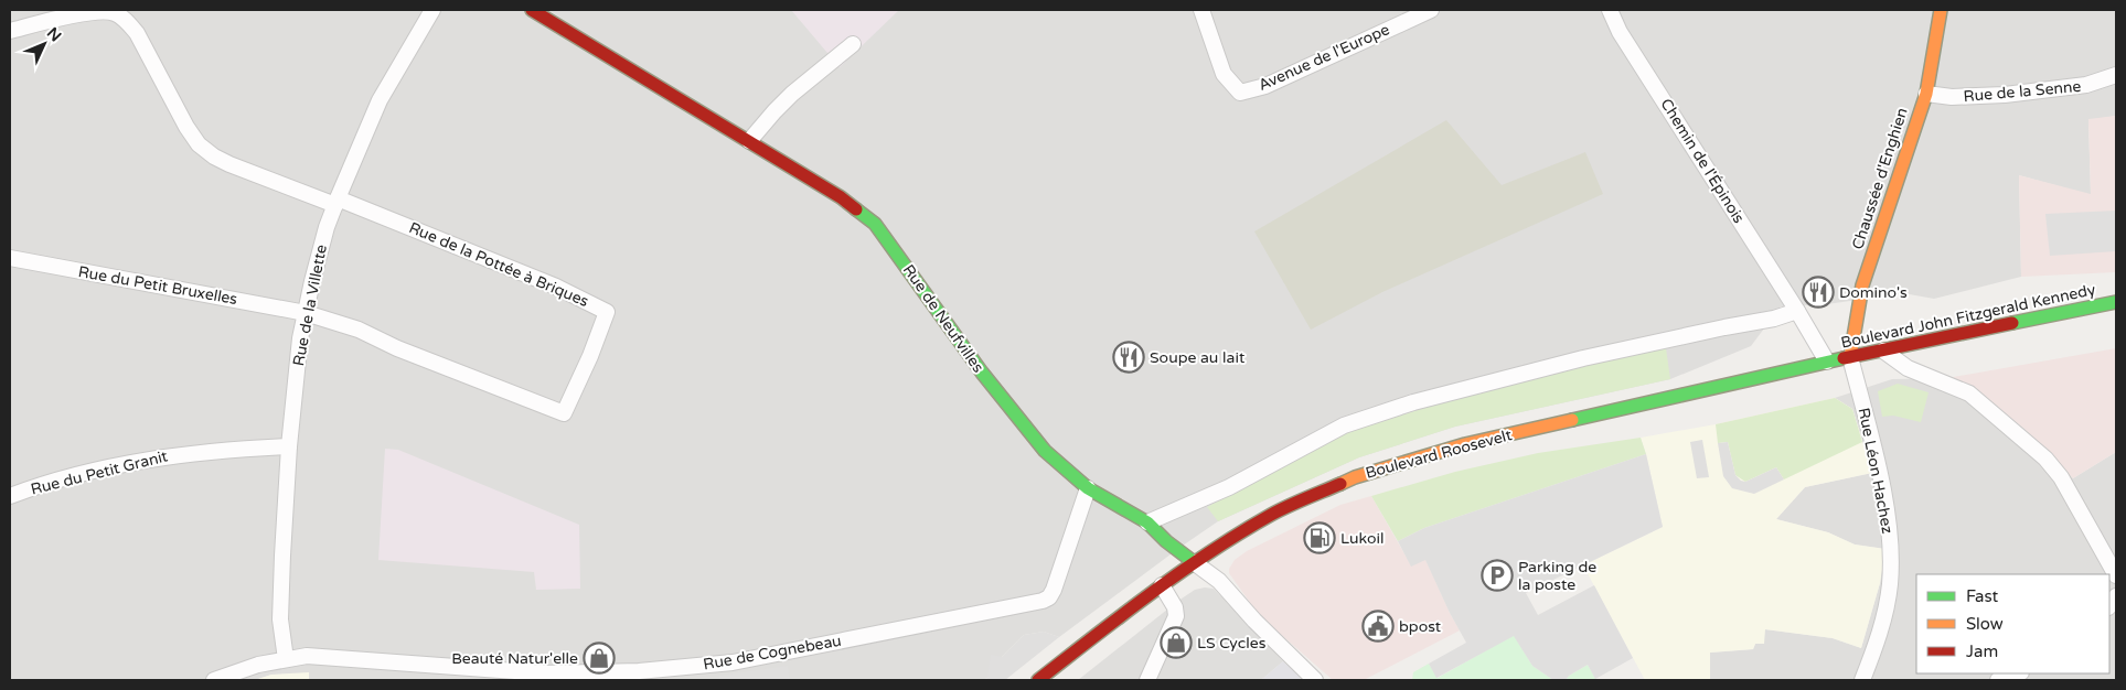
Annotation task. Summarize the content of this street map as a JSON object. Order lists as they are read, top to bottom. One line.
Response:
{"streets":{"main road":["Chaussée d'Enghien","Boulevard John Fitzgerald Kennedy","Rue de Neufvilles","Boulevard Roosevelt"],"street":["Avenue de l'Europe","Rue de la Senne","Chemin de l'Épinois","Rue de la Pottée à Briques","Rue du Petit Bruxelles","Rue de la Villette","Rue Léon Hachez","Rue du Petit Granit","Rue de Cognebeau"]},"crossings":[["Rue de la Senne","Chaussée d'Enghien"],["Chemin de l'Épinois","Boulevard John Fitzgerald Kennedy"],["Chemin de l'Épinois","Boulevard Roosevelt"],["Chaussée d'Enghien","Boulevard John Fitzgerald Kennedy"],["Chaussée d'Enghien","Rue Léon Hachez"],["Rue de la Pottée à Briques","Rue du Petit Bruxelles"],["Rue de la Pottée à Briques","Rue de la Villette"],["Rue du Petit Bruxelles","Rue de la Villette"],["Rue de la Villette","Rue du Petit Granit"],["Rue de la Villette","Rue de Cognebeau"],["Boulevard John Fitzgerald Kennedy","Boulevard Roosevelt"],["Boulevard John Fitzgerald Kennedy","Rue Léon Hachez"],["Rue de Neufvilles","Boulevard Roosevelt"],["Rue de Neufvilles","Rue de Cognebeau"]],"places":{"restaurant":["Domino's","Soupe au lait"],"fuel station":["Lukoil"],"parking":["Parking de la poste"],"public building":["bpost"],"shop":["LS Cycles","Beauté Natur'elle"]},"legend":["Fast","Slow","Jam"],"north":"top right"}
